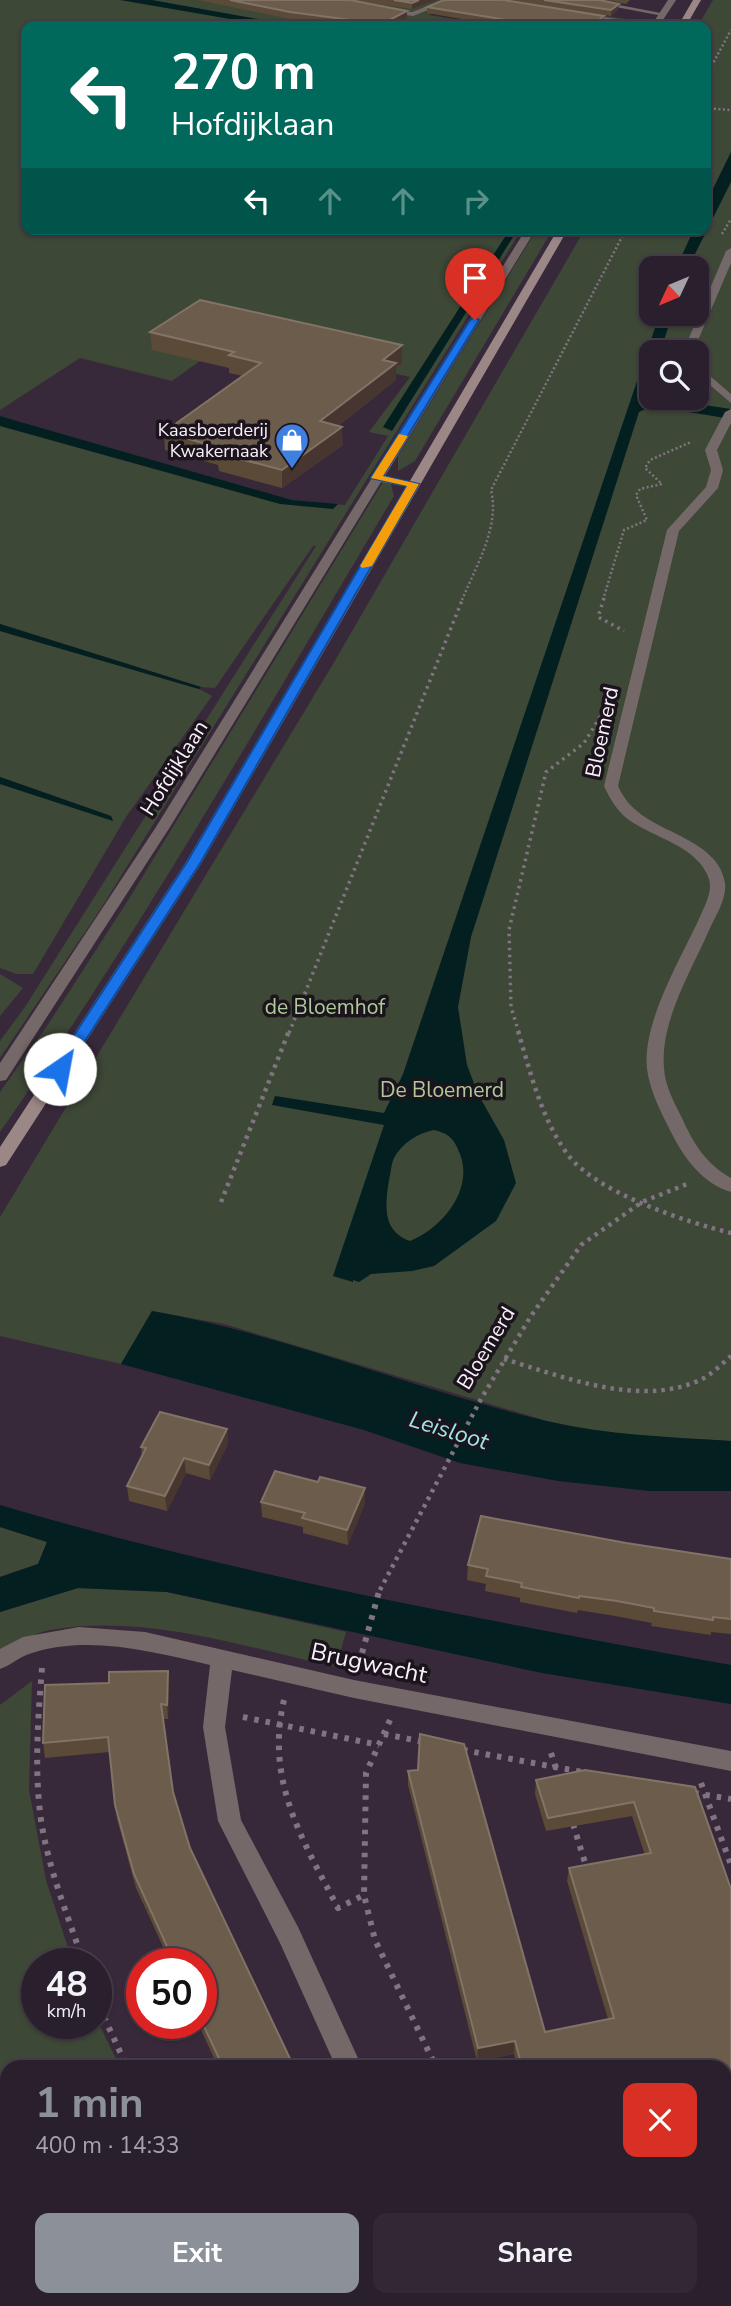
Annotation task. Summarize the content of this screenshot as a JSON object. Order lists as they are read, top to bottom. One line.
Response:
{"streets":{"street":["Bloemerd","Hofdijklaan","Brugwacht"]},"water":["Leisloot"],"parks":["de Bloemhof","De Bloemerd"],"places":{"shop":["Kaasboerderij Kwakernaak"]},"north":"bottom left","page":{"turn":["270 m","Hofdijklaan"],"speed":"48 km/h","limit":"50","heading":["1 min","400 m · 14:33"],"buttons":["Exit","Share"]}}
